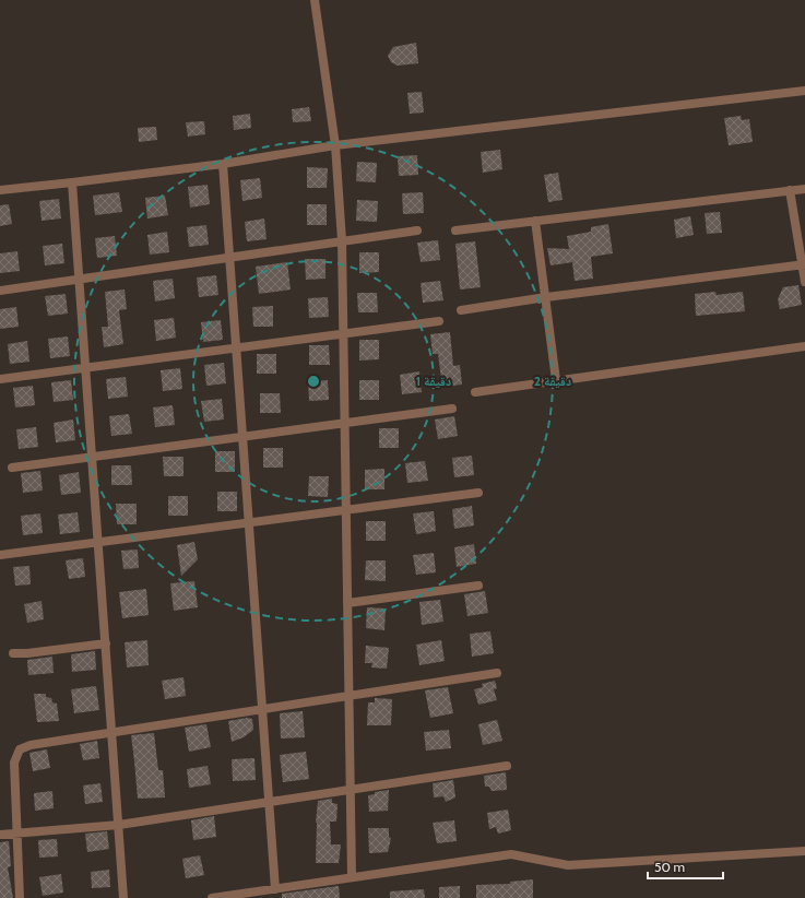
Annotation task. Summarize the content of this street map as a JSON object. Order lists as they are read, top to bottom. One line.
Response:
{"scale_bar":"50 m","rings":["1 دقيقة","2 دقيقة"]}
